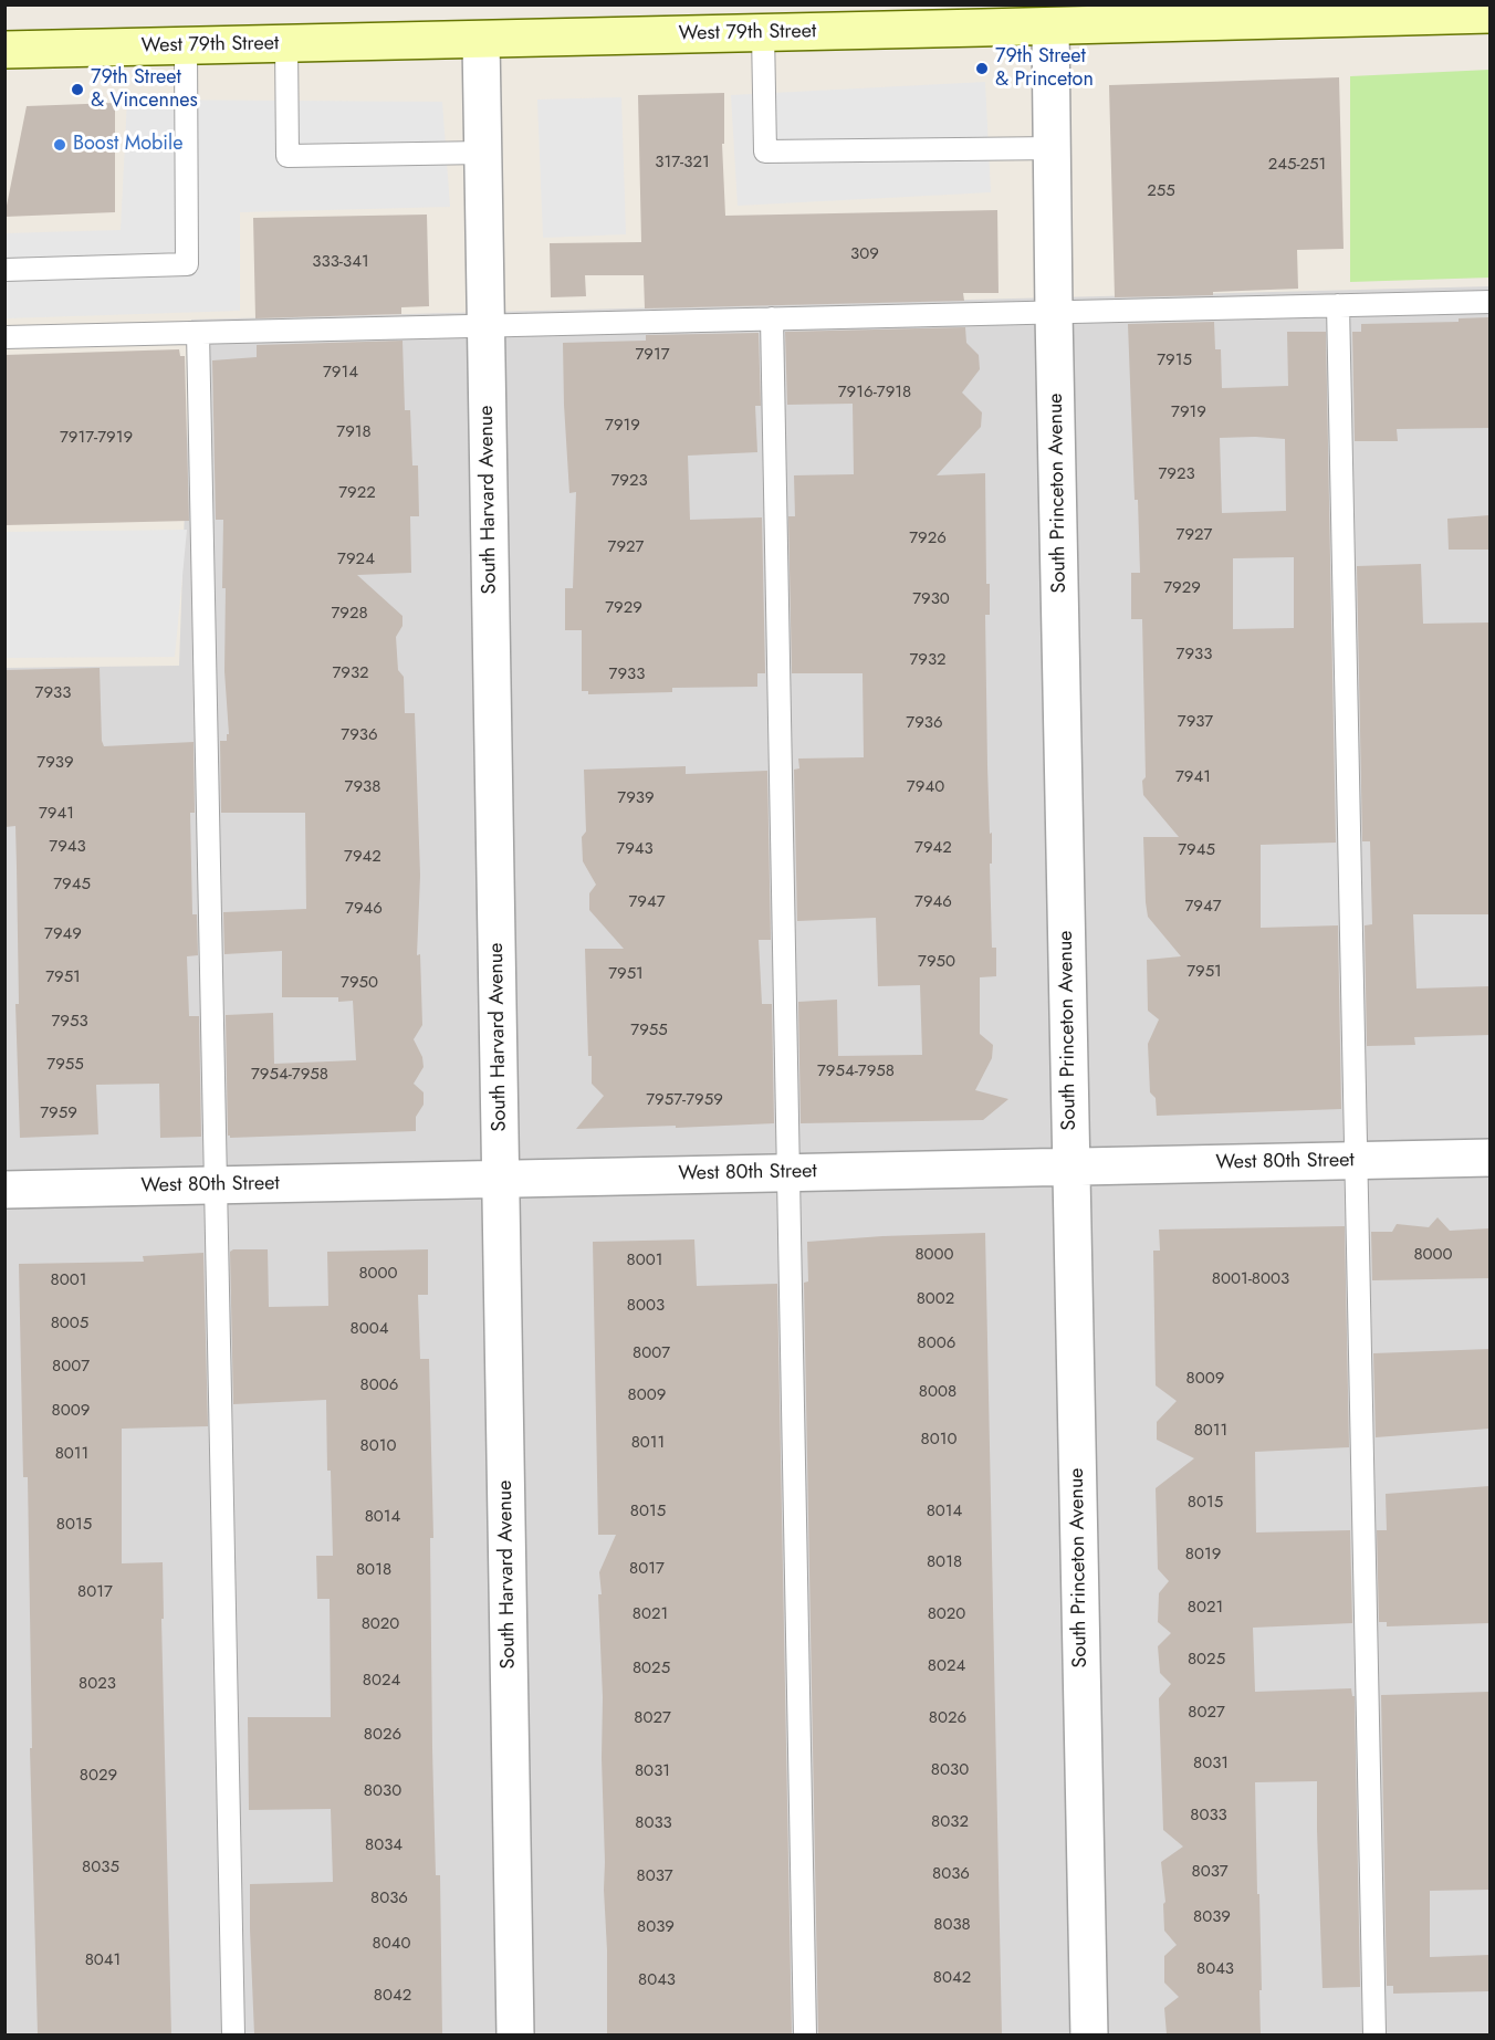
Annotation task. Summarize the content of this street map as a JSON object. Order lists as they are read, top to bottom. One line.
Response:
{"streets":{"main road":["West 79th Street"],"street":["South Princeton Avenue","South Harvard Avenue","West 80th Street"]},"crossings":[["West 79th Street","South Princeton Avenue"],["West 79th Street","South Harvard Avenue"],["South Princeton Avenue","West 80th Street"],["South Harvard Avenue","West 80th Street"]],"places":["79th Street & Princeton","79th Street & Vincennes","Boost Mobile"],"house_numbers":["317-321","245-251","255","309","333-341","7917","7915","7914","7916-7918","7919","7919","7918","7917-7919","7923","7923","7922","7927","7926","7927","7924","7929","7930","7929","7928","7933","7932","7932","7933","7933","7937","7936","7936","7939","7941","7938","7940","7939","7941","7943","7942","7943","7945","7942","7945","7947","7946","7947","7946","7949","7950","7951","7951","7951","7950","7953","7955","7955","7954-7958","7954-7958","7957-7959","7959","8000","8000","8001","8000","8001-8003","8001","8002","8003","8005","8004","8006","8007","8007","8009","8006","8008","8009","8009","8011","8010","8011","8010","8011","8015","8015","8014","8014","8015","8019","8018","8017","8018","8017","8021","8021","8020","8020","8025","8024","8025","8024","8023","8027","8027","8026","8026","8031","8030","8031","8029","8030","8033","8032","8033","8034","8035","8037","8036","8037","8036","8039","8038","8039","8040","8041","8043","8042","8043","8042"]}
